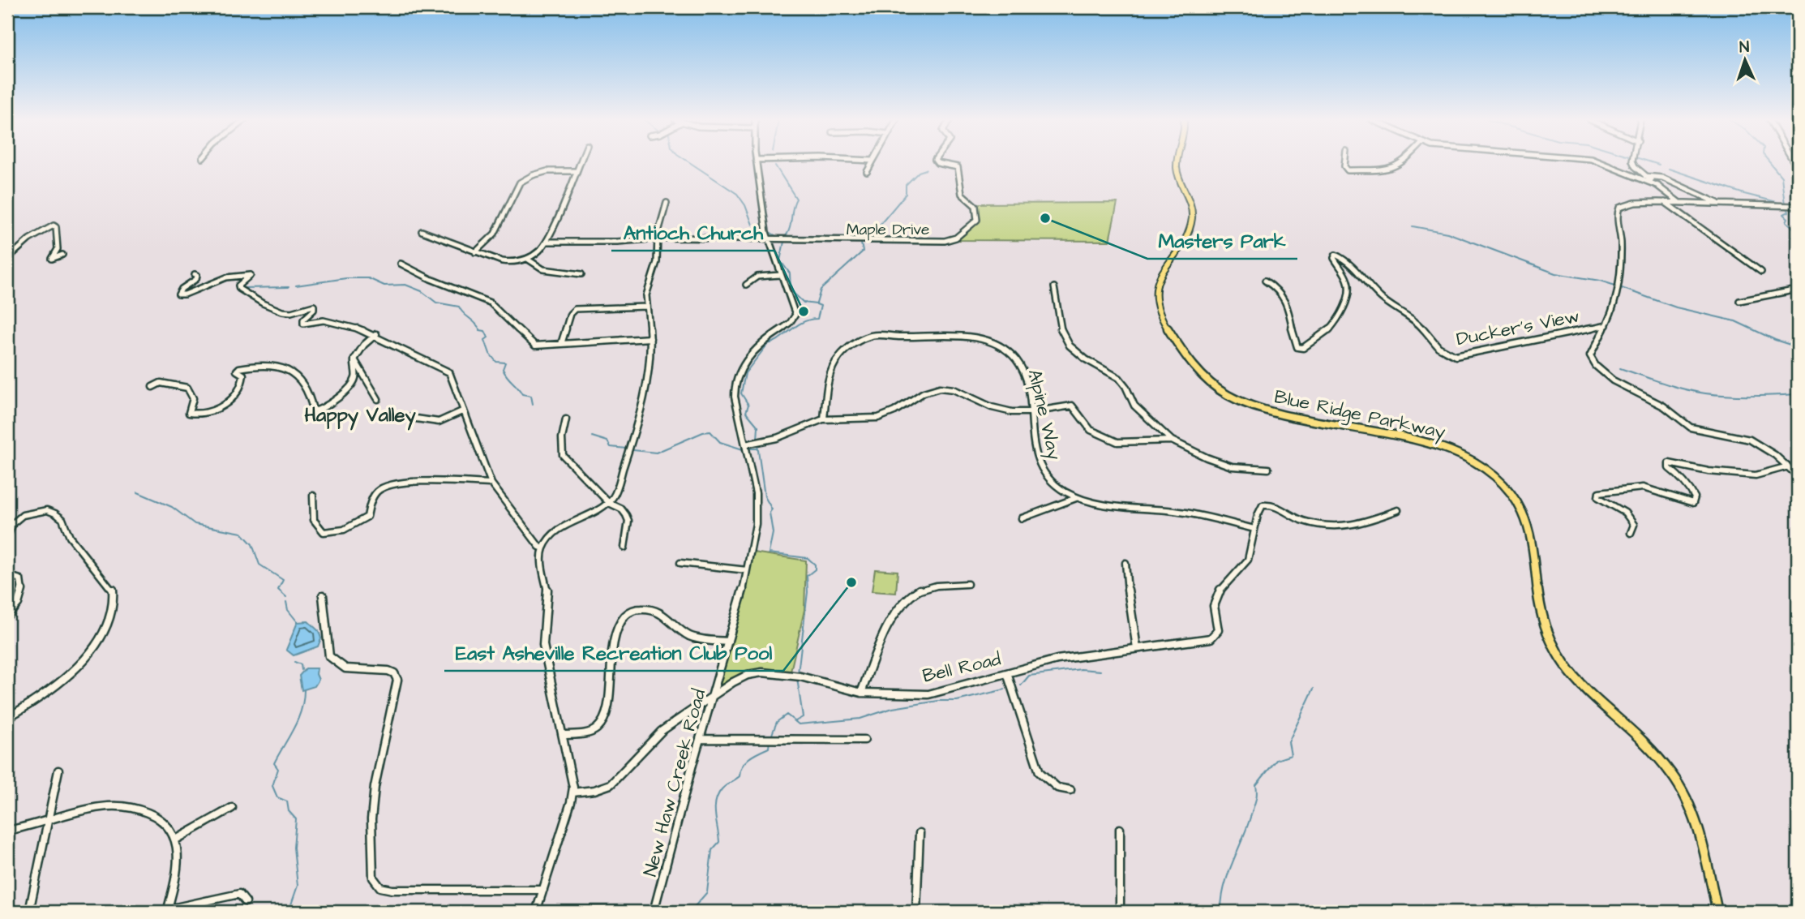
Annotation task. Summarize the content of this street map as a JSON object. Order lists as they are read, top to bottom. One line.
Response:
{"streets":{"main road":["Blue Ridge Parkway"],"street":["Maple Drive","Ducker's View","Alpine Way","Bell Road","New Haw Creek Road"]},"crossings":[["Maple Drive","New Haw Creek Road"],["Alpine Way","Bell Road"],["Bell Road","New Haw Creek Road"]],"districts":["Happy Valley"],"places":["Masters Park","Antioch Church","East Asheville Recreation Club Pool"],"north":"top"}
